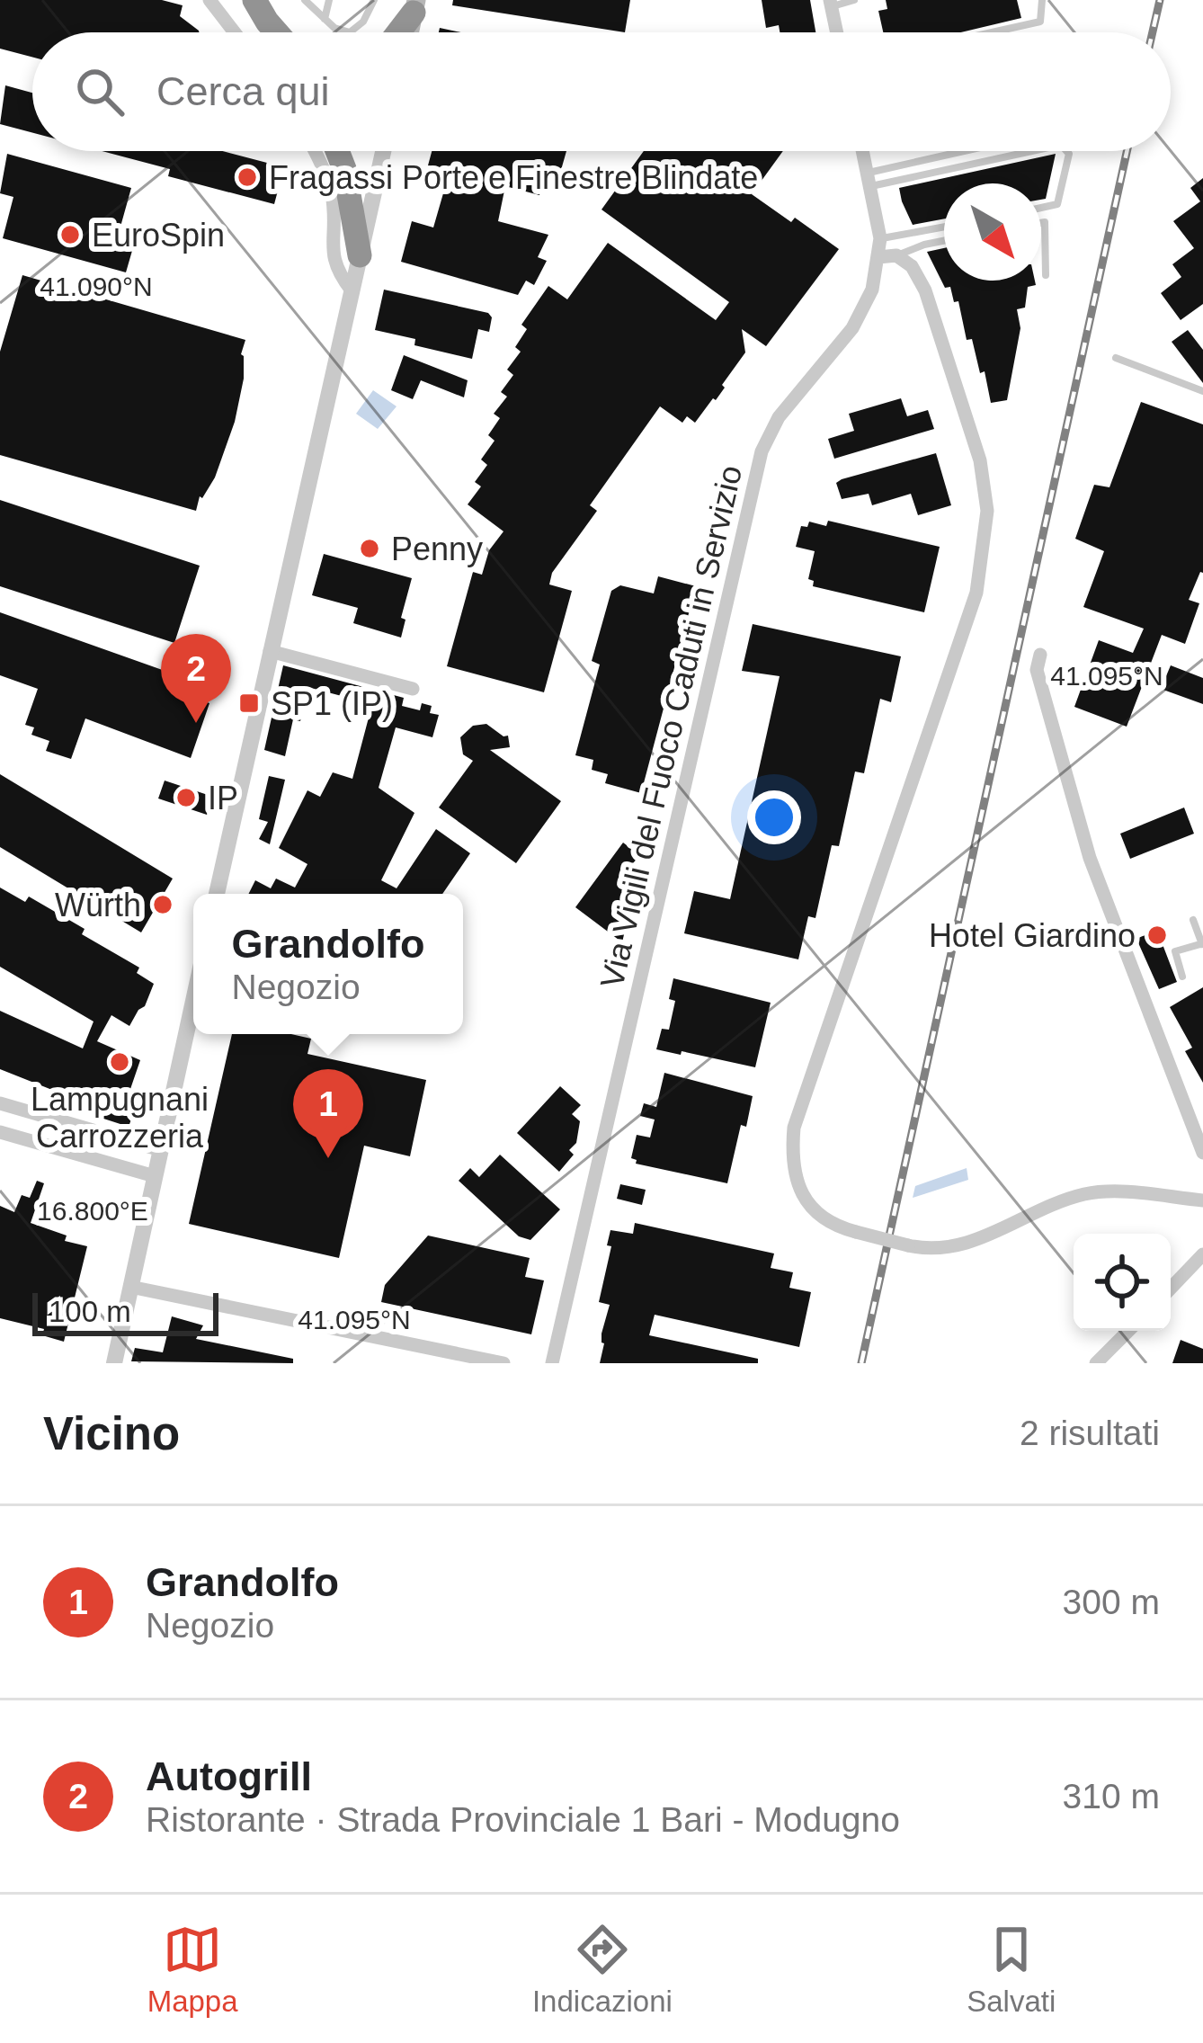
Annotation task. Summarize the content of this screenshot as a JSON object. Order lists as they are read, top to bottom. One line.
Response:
{"streets":{"street":["Via Vigili del Fuoco Caduti in Servizio"]},"places":{"other":["Fragassi Porte e Finestre Blindate","EuroSpin","Penny","IP","Würth","Hotel Giardino","Lampugnani Carrozzeria"],"transit":["SP1 (IP)"]},"scale_bar":"100 m","north":"bottom right","page":{"search":"Cerca qui","pins":["2","1"],"popup":["Grandolfo","Negozio"],"scale":"100 m","heading":["Vicino","2 risultati"],"list":[{"mark":"1","name":"Grandolfo","note":"Negozio","value":"300 m"},{"mark":"2","name":"Autogrill","note":"Ristorante · Strada Provinciale 1 Bari - Modugno","value":"310 m"}],"nav":["Mappa","Indicazioni","Salvati"]},"coordinates":["41.090°N","41.095°N","16.800°E"]}
